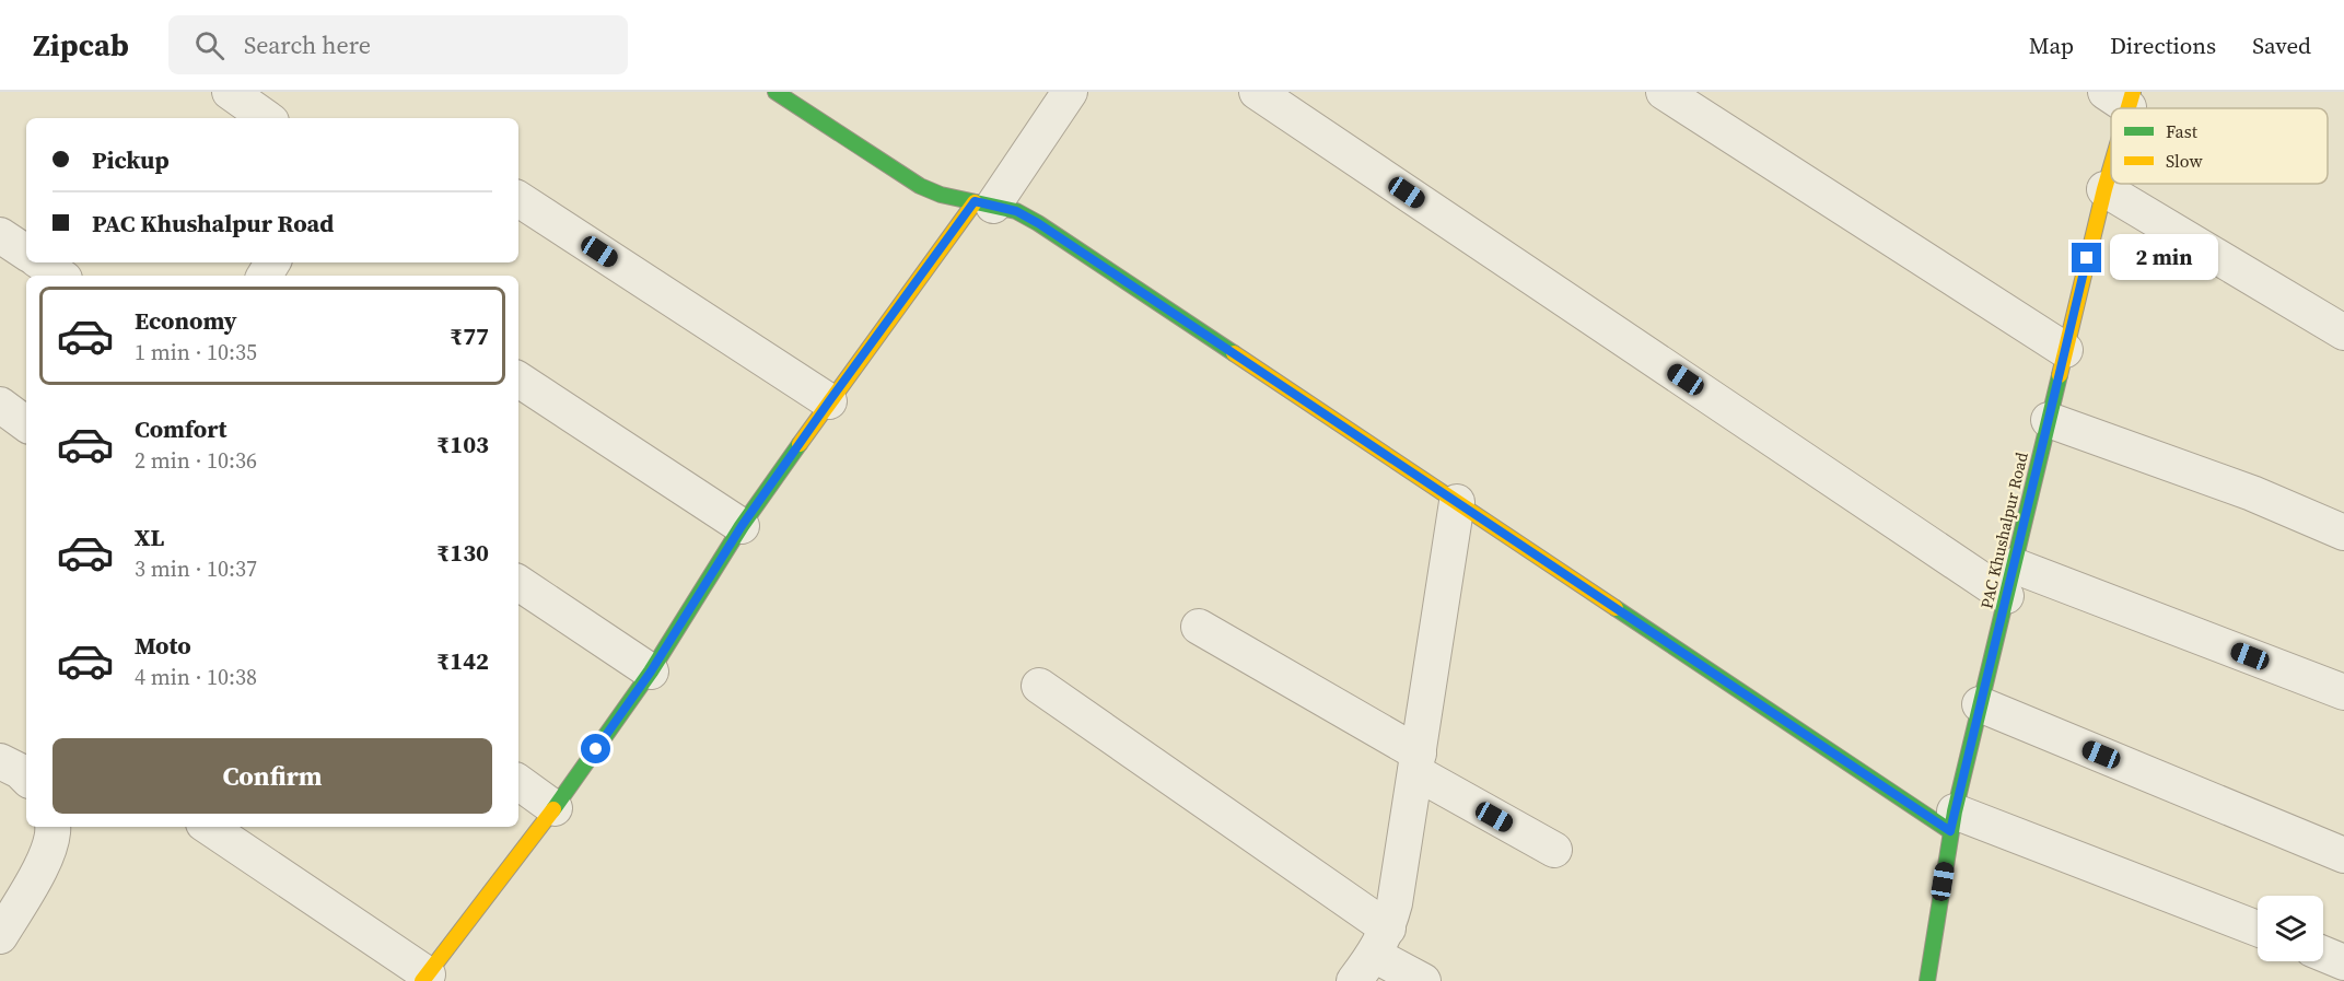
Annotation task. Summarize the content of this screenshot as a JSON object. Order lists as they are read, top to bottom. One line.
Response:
{"streets":{"street":["PAC Khushalpur Road"]},"legend":["Fast","Slow"],"page":{"header":"Zipcab","search":"Search here","nav":["Map","Directions","Saved"],"banner":["Pickup","PAC Khushalpur Road"],"bubble":"2 min","list":[{"name":"Economy","note":"1 min · 10:35","value":"₹77"},{"name":"Comfort","note":"2 min · 10:36","value":"₹103"},{"name":"XL","note":"3 min · 10:37","value":"₹130"},{"name":"Moto","note":"4 min · 10:38","value":"₹142"}],"buttons":"Confirm"}}
